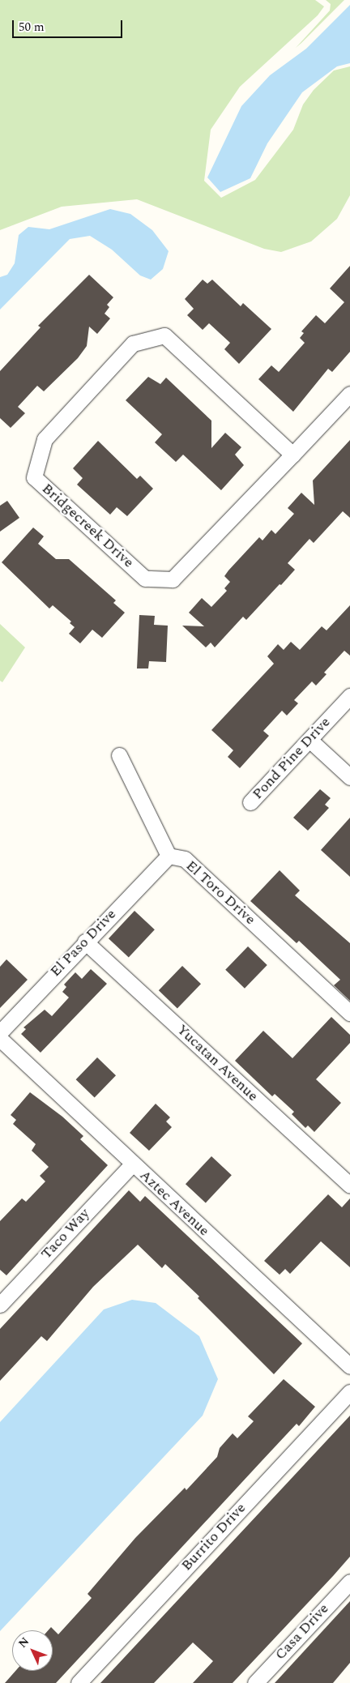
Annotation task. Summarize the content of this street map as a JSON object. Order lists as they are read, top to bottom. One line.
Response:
{"streets":{"street":["Bridgecreek Drive","Pond Pine Drive","El Toro Drive","El Paso Drive","Yucatan Avenue","Aztec Avenue","Taco Way","Burrito Drive","Casa Drive"]},"crossings":[["El Toro Drive","El Paso Drive"],["El Paso Drive","Yucatan Avenue"],["Aztec Avenue","Taco Way"]],"scale_bar":"50 m","north":"top left"}
